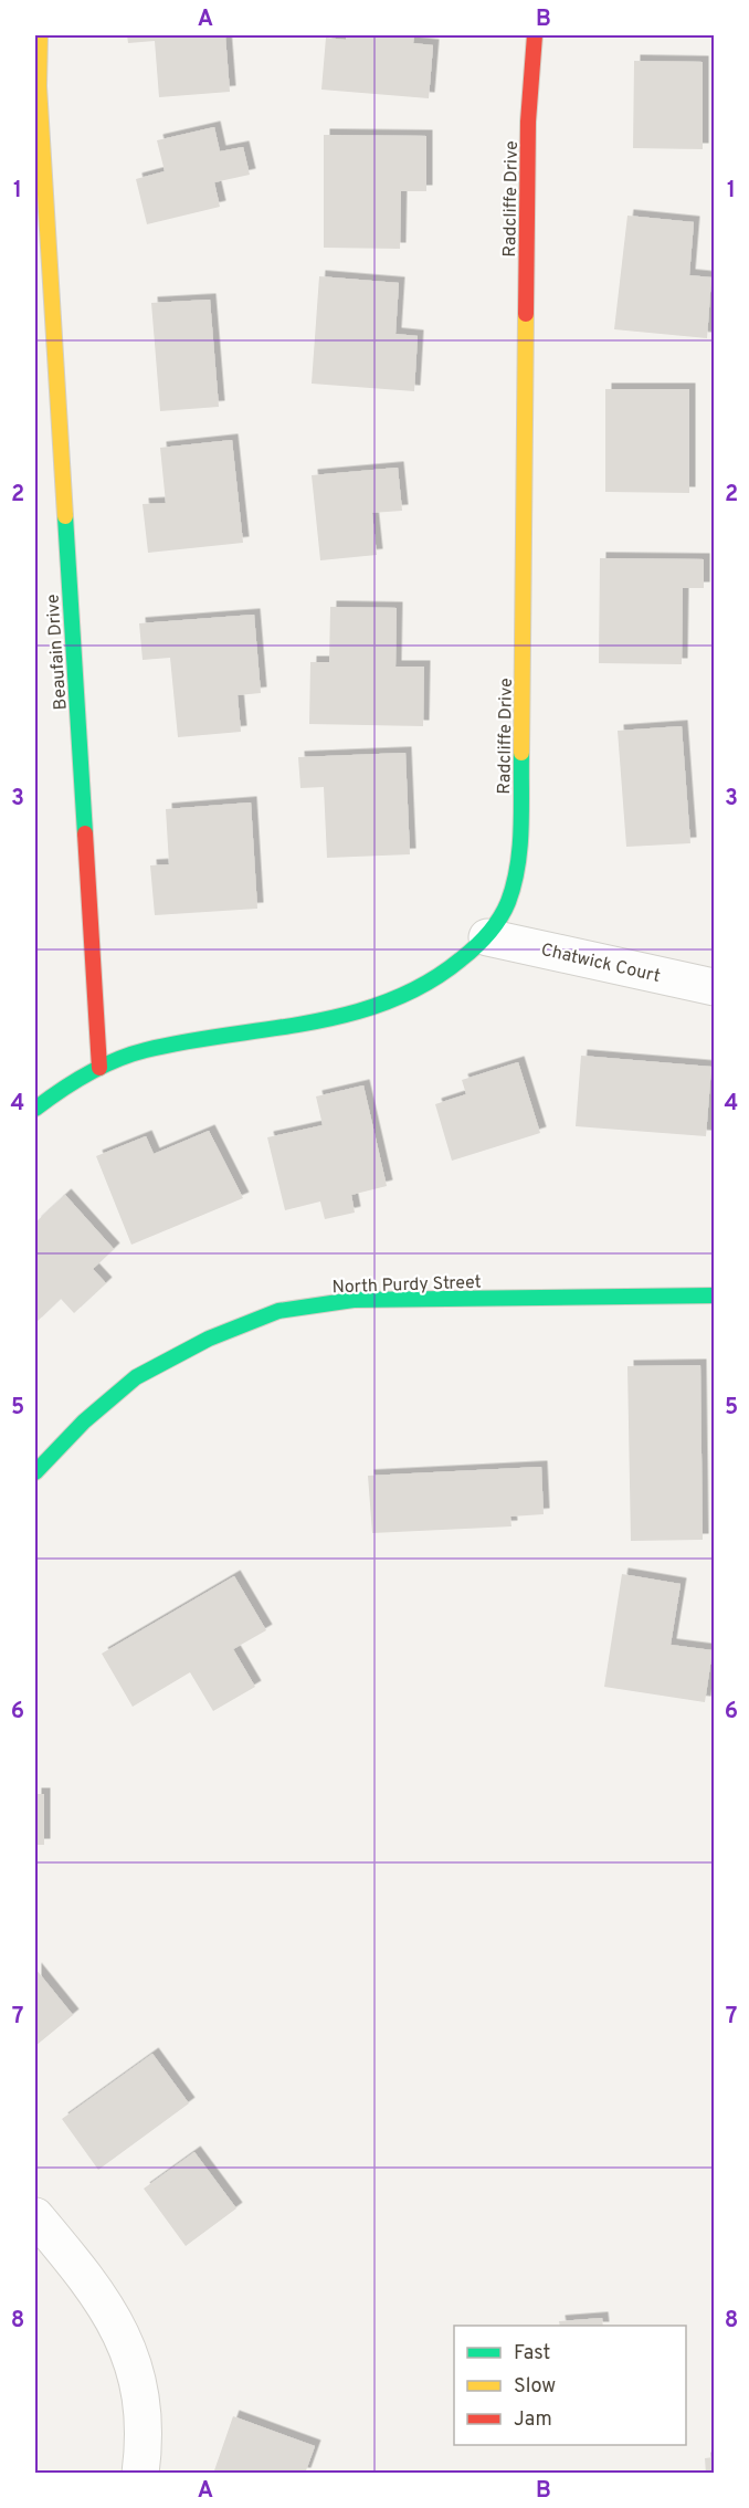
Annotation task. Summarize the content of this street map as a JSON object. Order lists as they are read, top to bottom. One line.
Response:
{"streets":{"street":["Radcliffe Drive","Beaufain Drive","Chatwick Court","North Purdy Street"]},"crossings":[["Radcliffe Drive","Beaufain Drive"],["Radcliffe Drive","Chatwick Court"]],"legend":["Fast","Slow","Jam"],"grid":{"columns":["A","B"],"rows":["1","2","3","4","5","6","7","8"]}}
